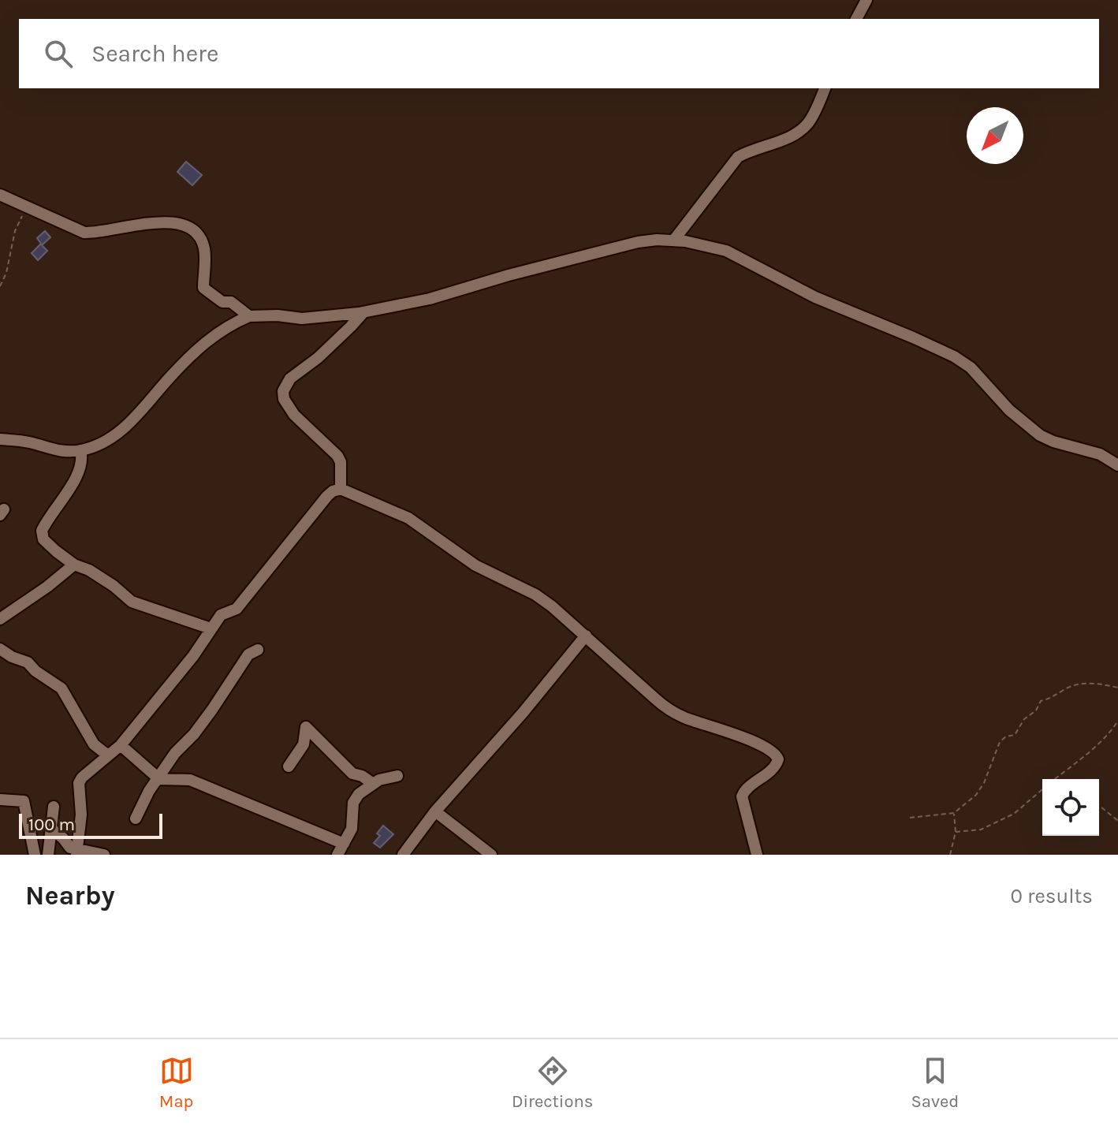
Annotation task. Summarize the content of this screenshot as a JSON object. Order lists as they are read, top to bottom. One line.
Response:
{"scale_bar":"100 m","north":"bottom left","page":{"search":"Search here","scale":"100 m","heading":["Nearby","0 results"],"nav":["Map","Directions","Saved"]}}
